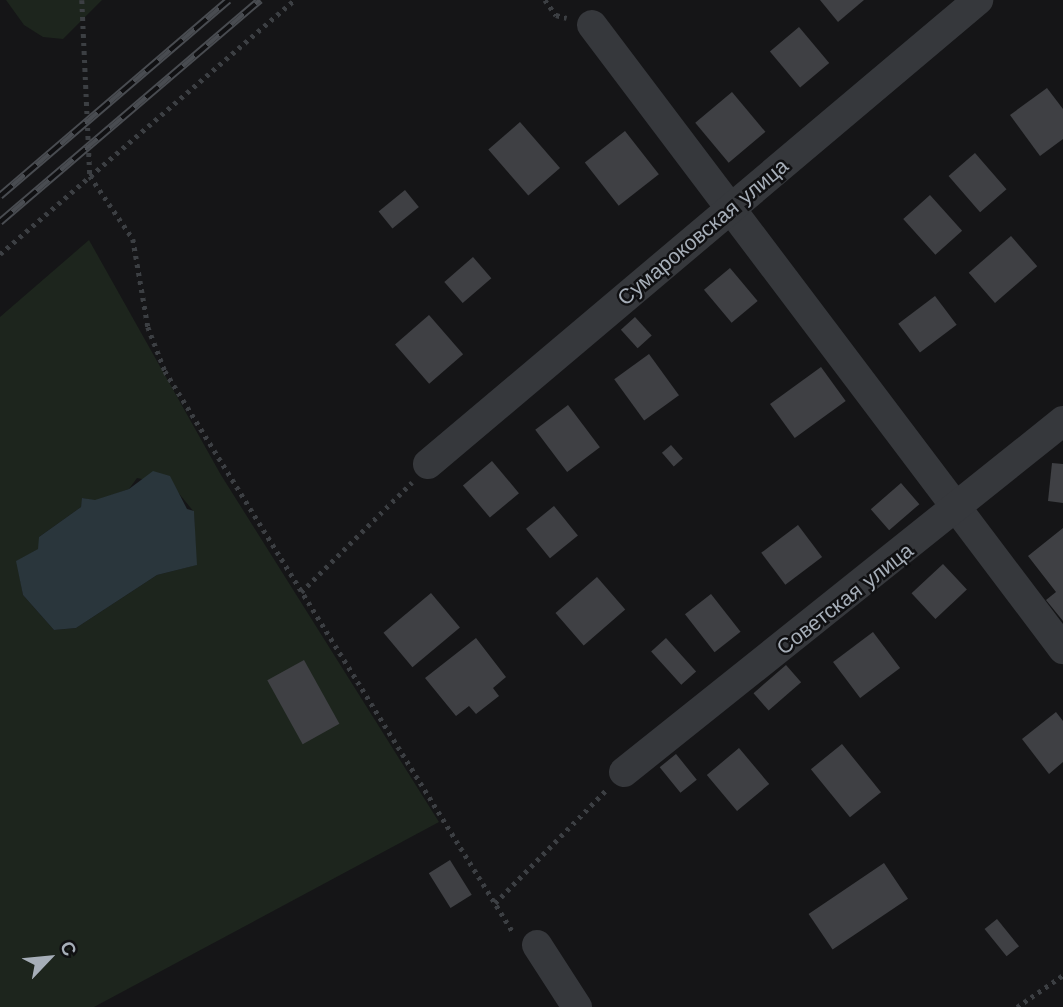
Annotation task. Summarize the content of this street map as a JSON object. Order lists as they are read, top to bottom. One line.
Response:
{"streets":{"street":["Сумароковская улица","Советская улица"]},"north":"top right"}
